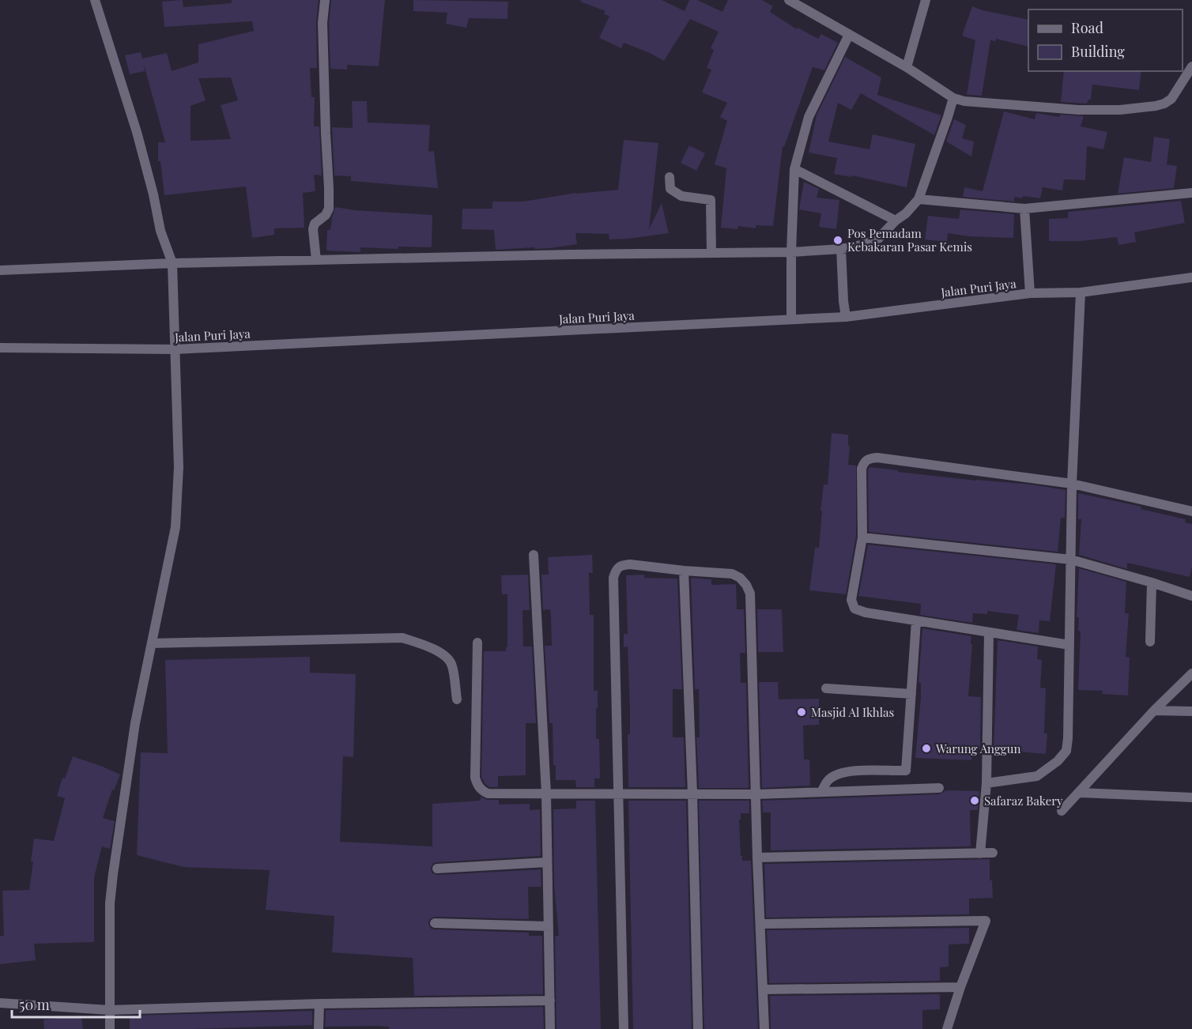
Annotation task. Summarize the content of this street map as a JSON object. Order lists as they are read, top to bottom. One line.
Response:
{"streets":{"street":["Jalan Puri Jaya"]},"places":["Pos Pemadam Kebakaran Pasar Kemis","Masjid Al Ikhlas","Warung Anggun","Safaraz Bakery"],"legend":["Road","Building"],"scale_bar":"50 m"}
